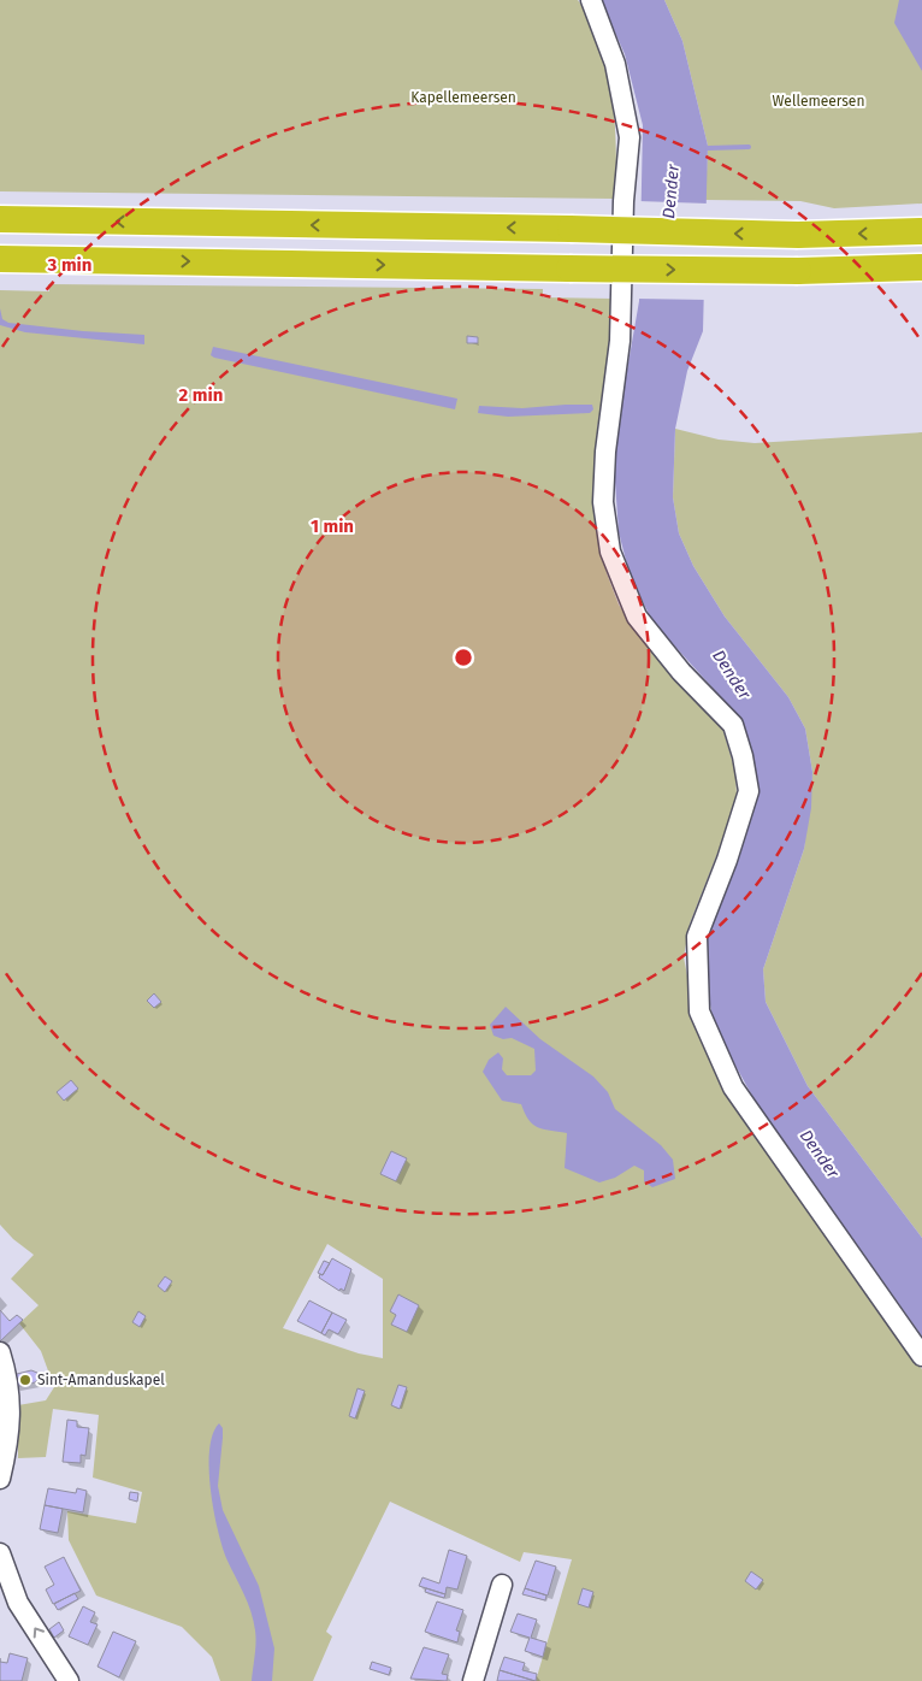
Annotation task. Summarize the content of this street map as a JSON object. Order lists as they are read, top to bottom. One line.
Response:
{"water":["Dender"],"parks":["Kapellemeersen","Wellemeersen"],"places":["Sint-Amanduskapel"],"rings":["3 min","2 min","1 min"]}
